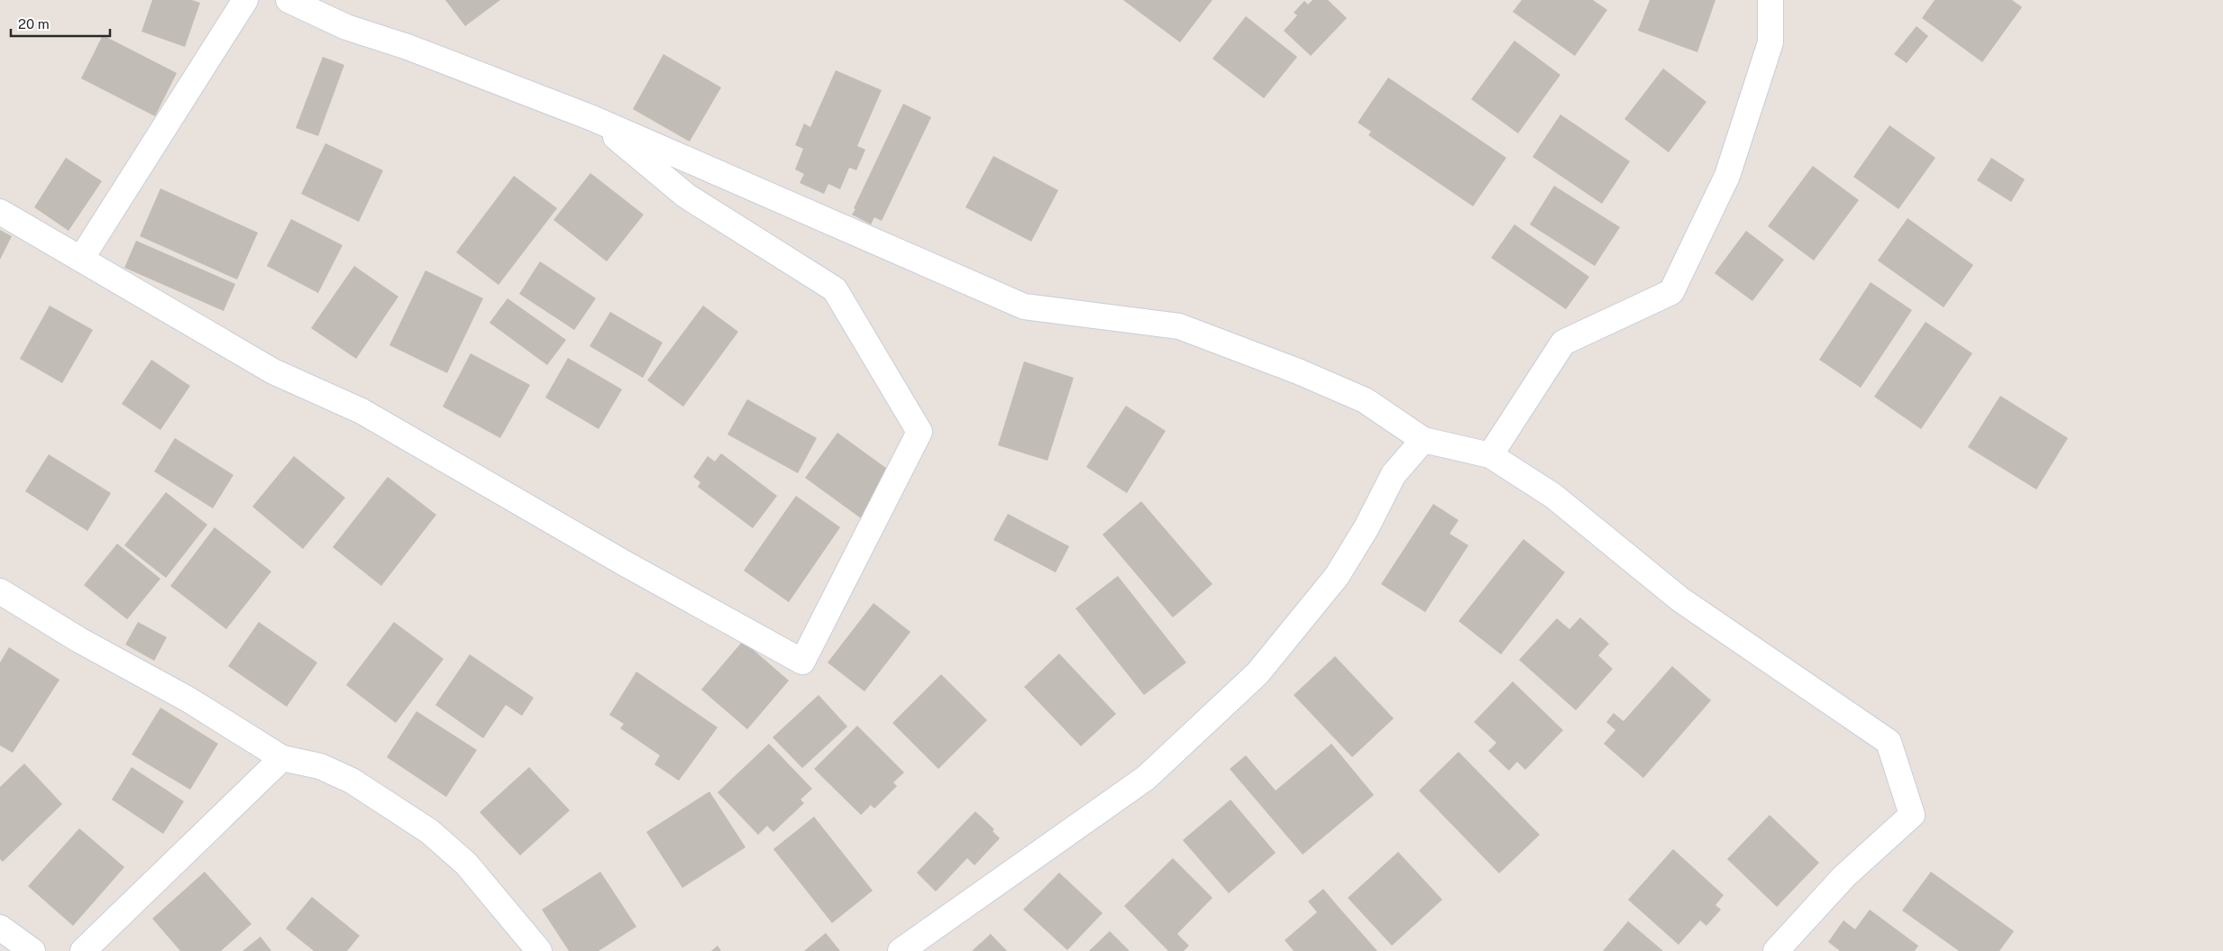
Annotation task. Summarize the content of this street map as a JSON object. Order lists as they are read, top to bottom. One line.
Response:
{"scale_bar":"20 m"}
